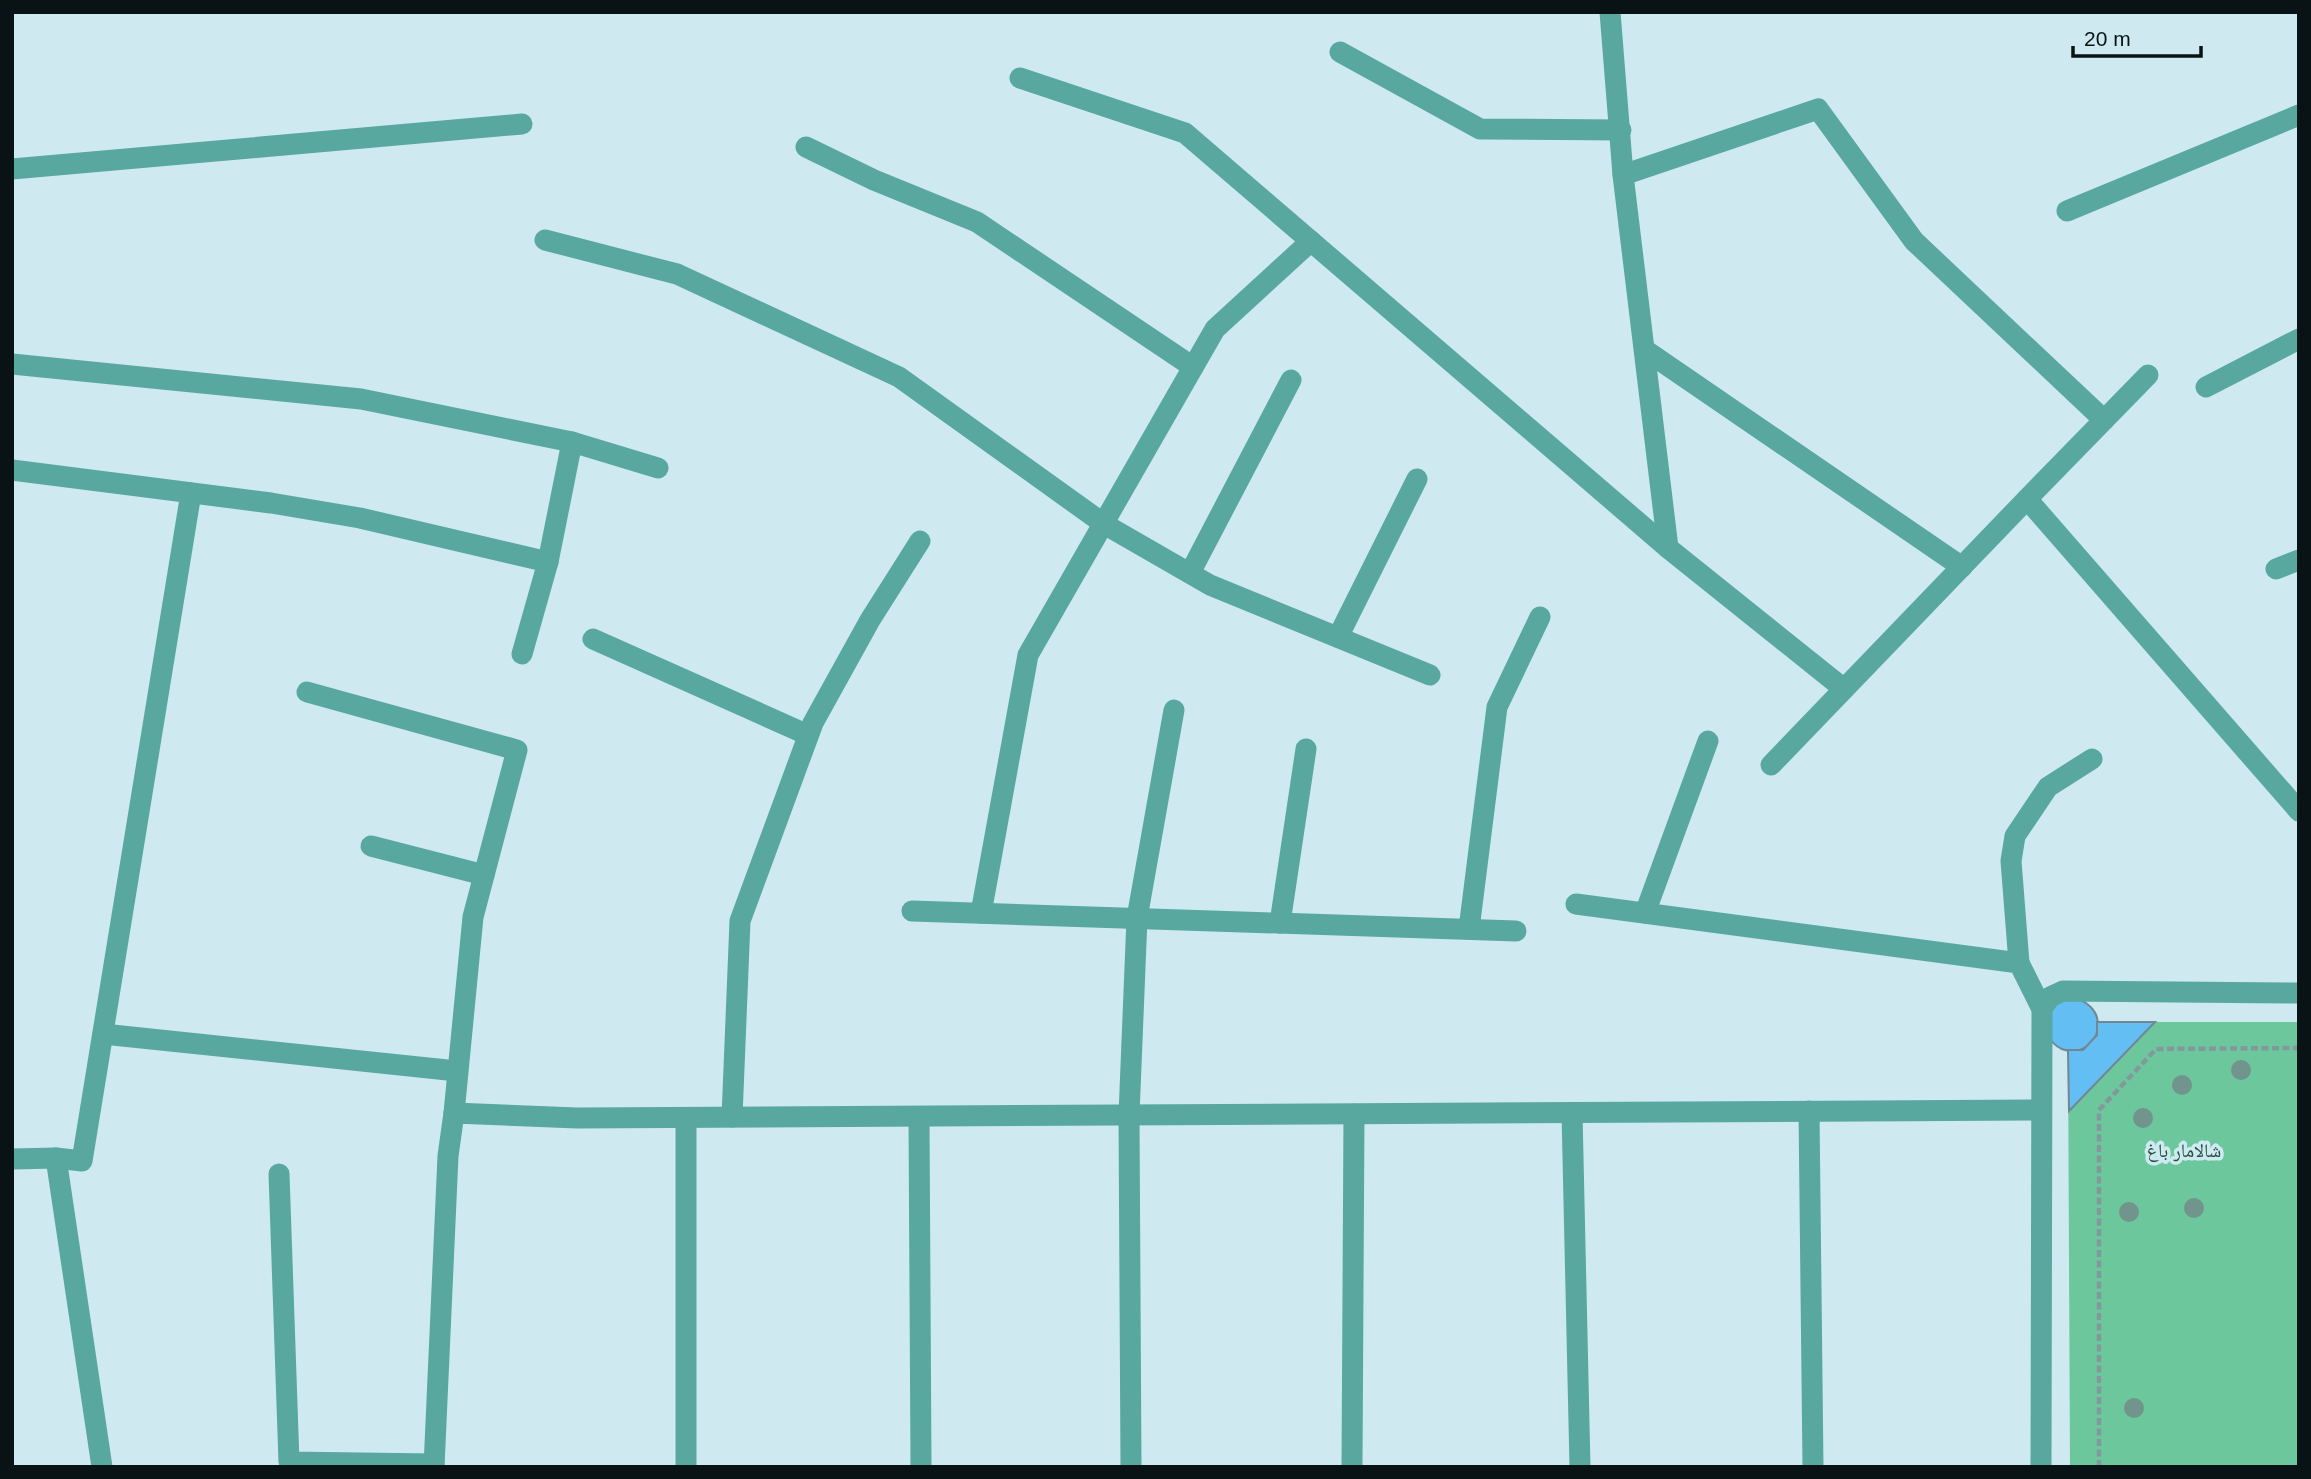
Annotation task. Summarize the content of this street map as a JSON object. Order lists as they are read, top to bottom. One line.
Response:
{"parks":["شالامار باغ"],"scale_bar":"20 m"}
